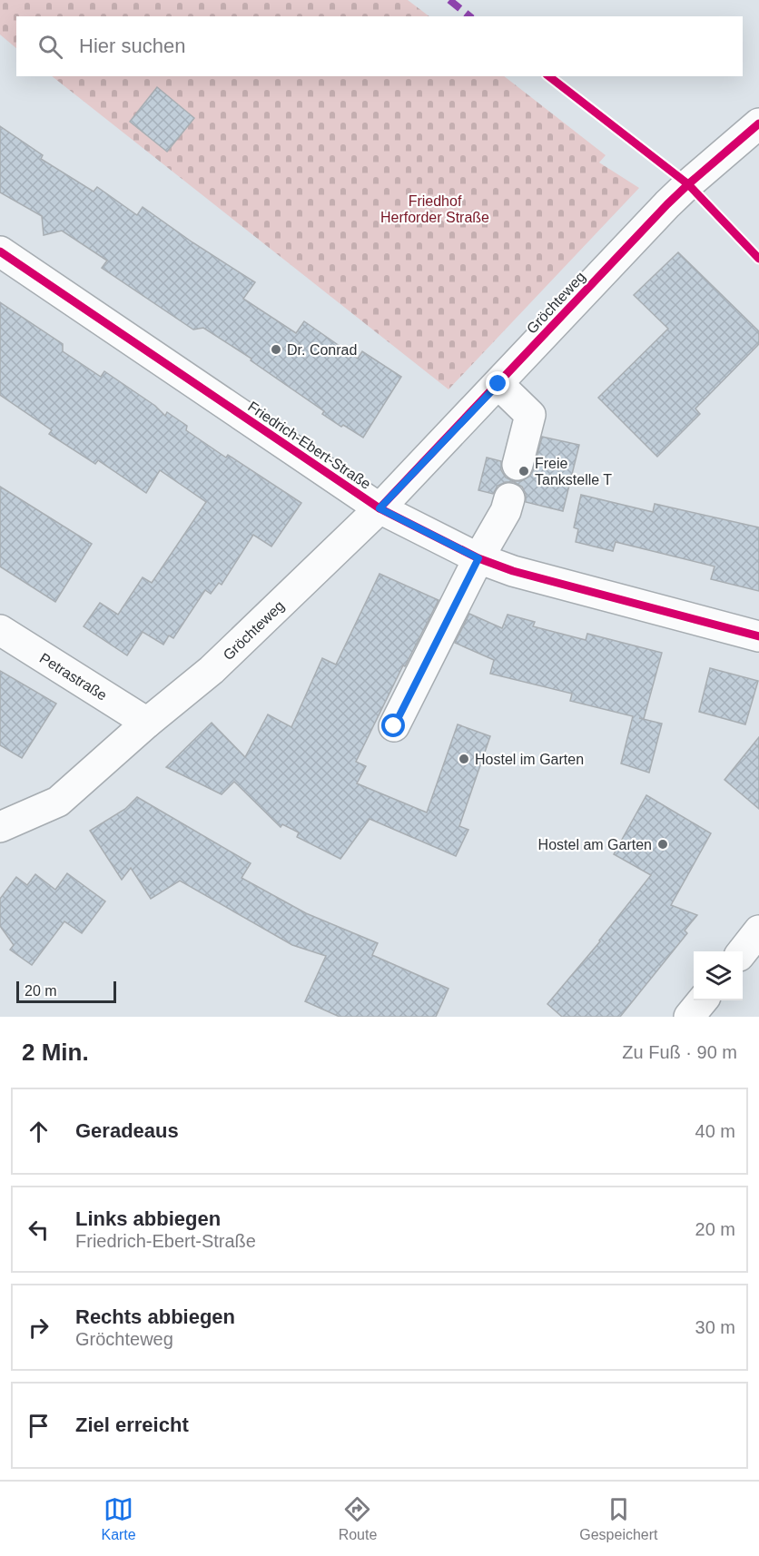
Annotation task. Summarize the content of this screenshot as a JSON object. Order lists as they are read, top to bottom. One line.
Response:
{"streets":{"street":["Gröchteweg","Friedrich-Ebert-Straße","Petrastraße"]},"crossings":[["Gröchteweg","Friedrich-Ebert-Straße"],["Gröchteweg","Petrastraße"]],"parks":["Friedhof Herforder Straße"],"places":["Dr. Conrad","Freie Tankstelle T","Hostel im Garten","Hostel am Garten"],"scale_bar":"20 m","page":{"search":"Hier suchen","scale":"20 m","heading":["2 Min.","Zu Fuß · 90 m"],"list":[["Geradeaus","40 m"],["Links abbiegen","Friedrich-Ebert-Straße","20 m"],["Rechts abbiegen","Gröchteweg","30 m"],"Ziel erreicht"],"nav":["Karte","Route","Gespeichert"]}}
